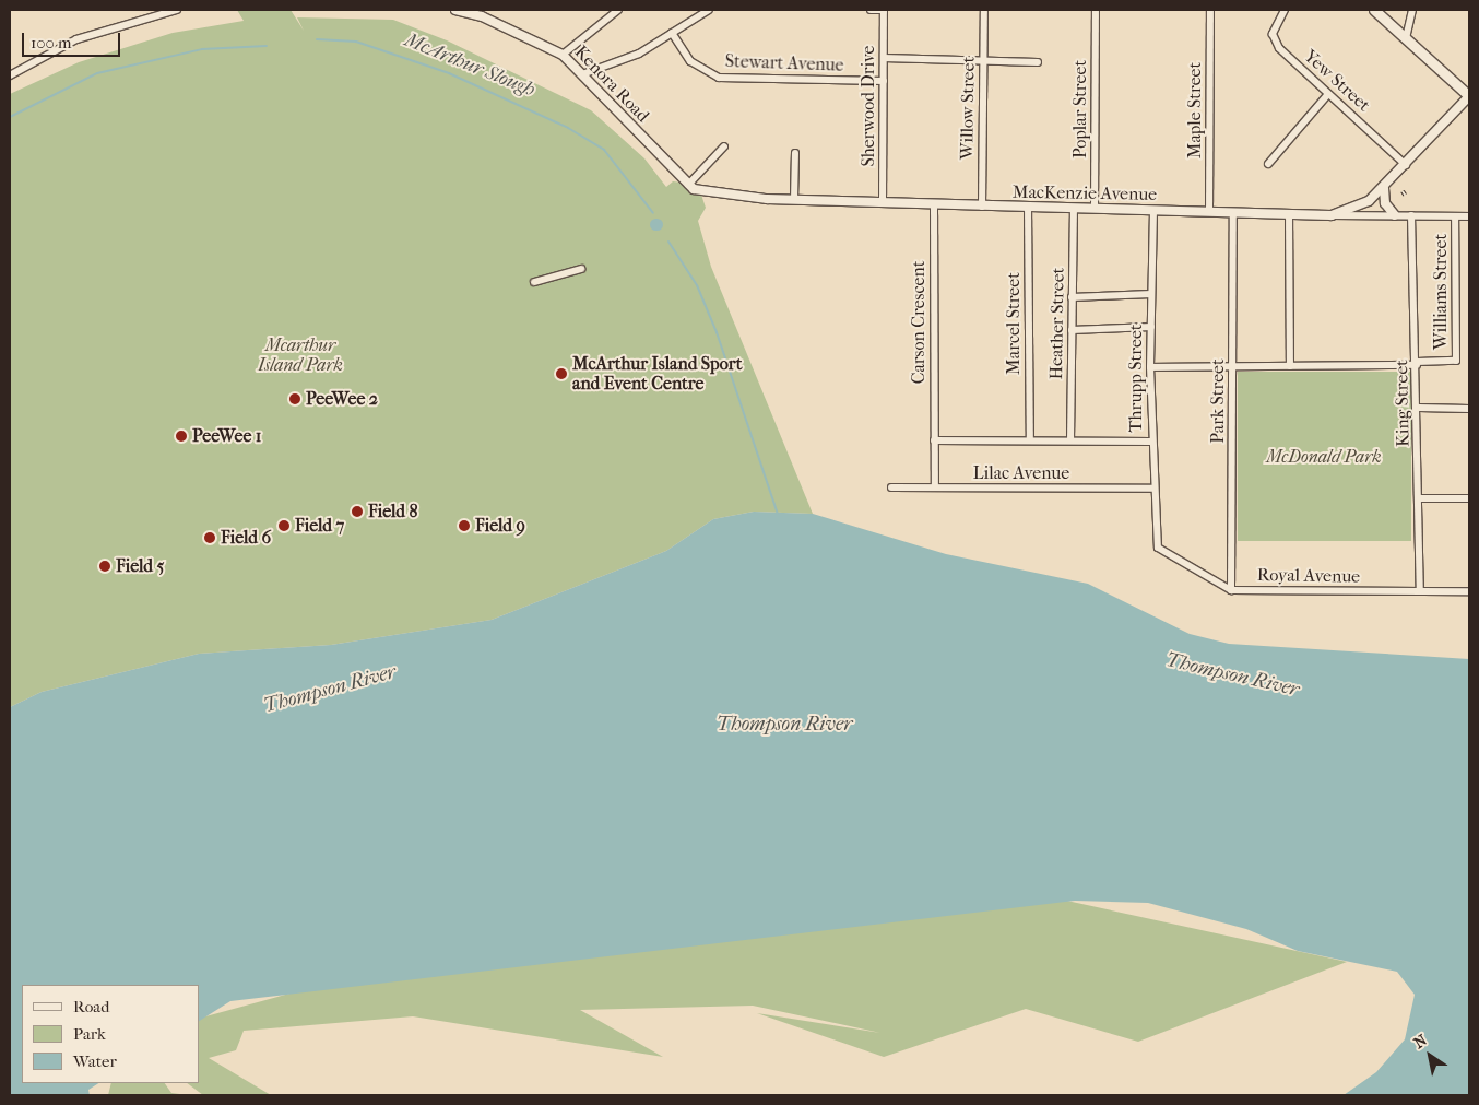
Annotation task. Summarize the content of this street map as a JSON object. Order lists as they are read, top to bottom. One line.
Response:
{"streets":{"street":["Stewart Avenue","Yew Street","Kenora Road","Sherwood Drive","Willow Street","Poplar Street","Maple Street","MacKenzie Avenue","Williams Street","Carson Crescent","Marcel Street","Heather Street","Thrupp Street","Park Street","King Street","Lilac Avenue","Royal Avenue"]},"crossings":[["Stewart Avenue","Sherwood Drive"],["Kenora Road","MacKenzie Avenue"],["Sherwood Drive","MacKenzie Avenue"],["Willow Street","MacKenzie Avenue"],["Poplar Street","MacKenzie Avenue"],["Maple Street","MacKenzie Avenue"],["MacKenzie Avenue","Williams Street"],["MacKenzie Avenue","Carson Crescent"],["MacKenzie Avenue","Marcel Street"],["MacKenzie Avenue","Heather Street"],["MacKenzie Avenue","Thrupp Street"],["MacKenzie Avenue","Park Street"],["MacKenzie Avenue","King Street"],["Williams Street","King Street"],["Carson Crescent","Lilac Avenue"],["Thrupp Street","Lilac Avenue"],["Thrupp Street","Royal Avenue"],["Park Street","Royal Avenue"],["King Street","Royal Avenue"]],"water":["McArthur Slough","Thompson River"],"parks":["Mcarthur Island Park","McDonald Park"],"places":["McArthur Island Sport and Event Centre","PeeWee 2","PeeWee 1","Field 8","Field 7","Field 9","Field 6","Field 5"],"legend":["Road","Park","Water"],"scale_bar":"100 m","north":"top left"}
